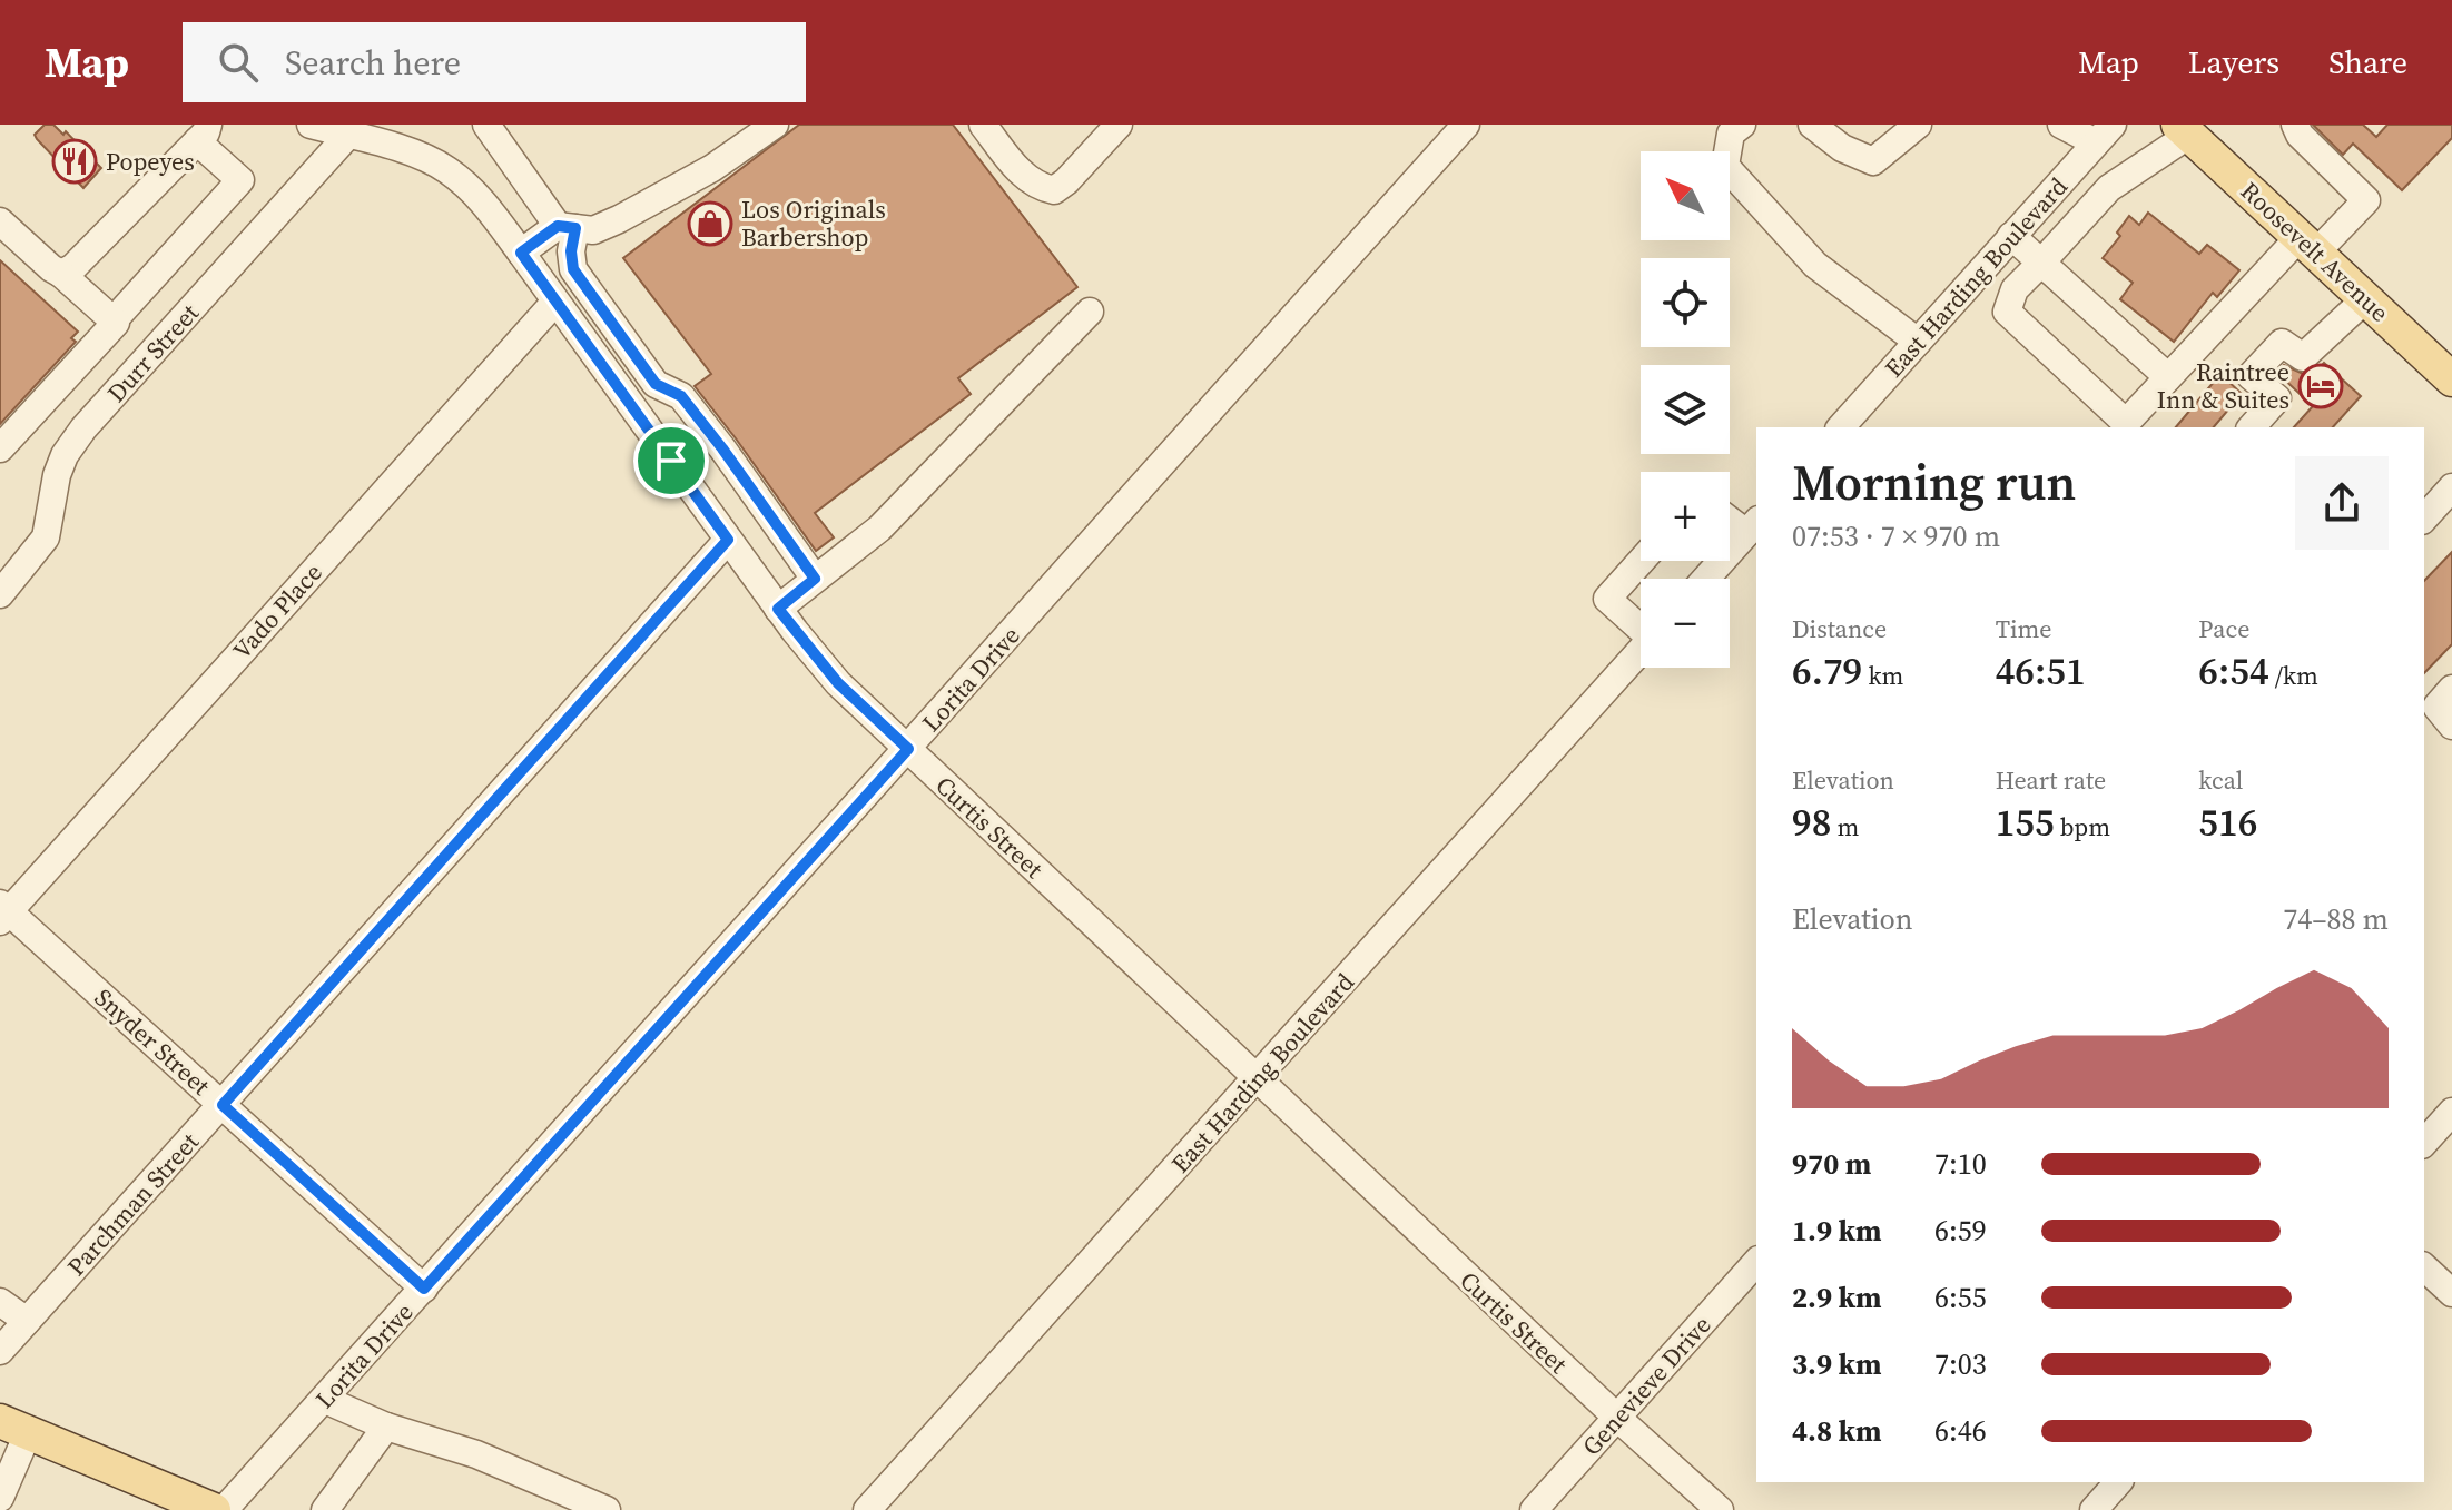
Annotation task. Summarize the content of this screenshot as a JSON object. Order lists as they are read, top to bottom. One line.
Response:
{"streets":{"main road":["Roosevelt Avenue"],"street":["East Harding Boulevard","Durr Street","Vado Place","Lorita Drive","Curtis Street","Snyder Street","Parchman Street","Genevieve Drive"]},"crossings":[["East Harding Boulevard","Curtis Street"],["Durr Street","Curtis Street"],["Vado Place","Curtis Street"],["Vado Place","Snyder Street"],["Lorita Drive","Curtis Street"],["Lorita Drive","Snyder Street"],["Curtis Street","Parchman Street"],["Curtis Street","Genevieve Drive"],["Snyder Street","Parchman Street"]],"places":{"restaurant":["Popeyes"],"shop":["Los Originals Barbershop"],"hotel":["Raintree Inn & Suites"]},"north":"top left","page":{"header":"Map","search":"Search here","nav":["Map","Layers","Share"],"map_buttons":["+","−"],"heading":["Morning run","07:53 · 7 × 970 m"],"stats":[["Distance","6.79 km"],["Time","46:51"],["Pace","6:54 /km"],["Elevation","98 m"],["Heart rate","155 bpm"],["kcal","516"]],"chart":["Elevation","74–88 m"],"list":[{"name":"970 m","note":"7:10"},{"name":"1.9 km","note":"6:59"},{"name":"2.9 km","note":"6:55"},{"name":"3.9 km","note":"7:03"},{"name":"4.8 km","note":"6:46"}]}}
